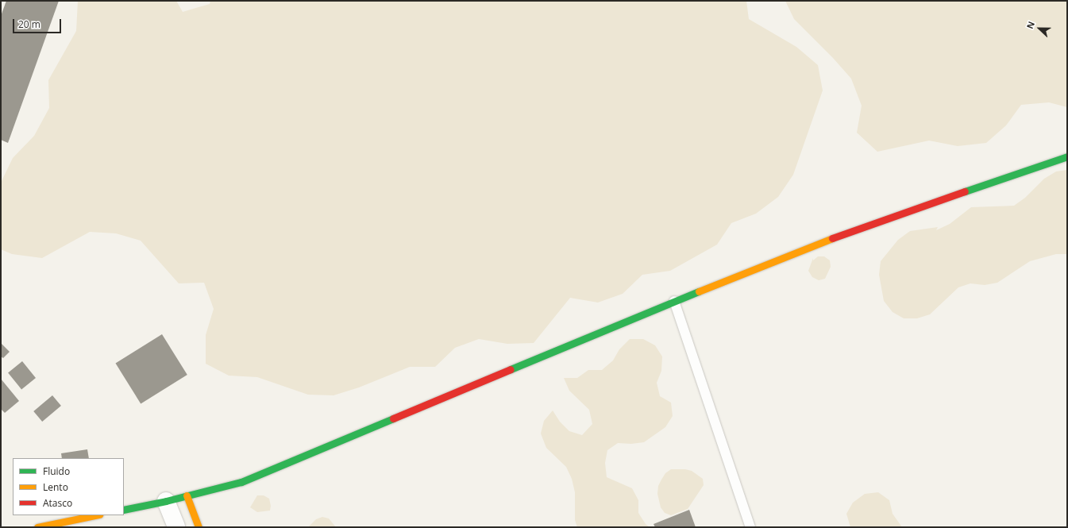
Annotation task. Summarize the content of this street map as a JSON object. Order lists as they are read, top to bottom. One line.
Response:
{"legend":["Fluido","Lento","Atasco"],"scale_bar":"20 m","north":"left"}
